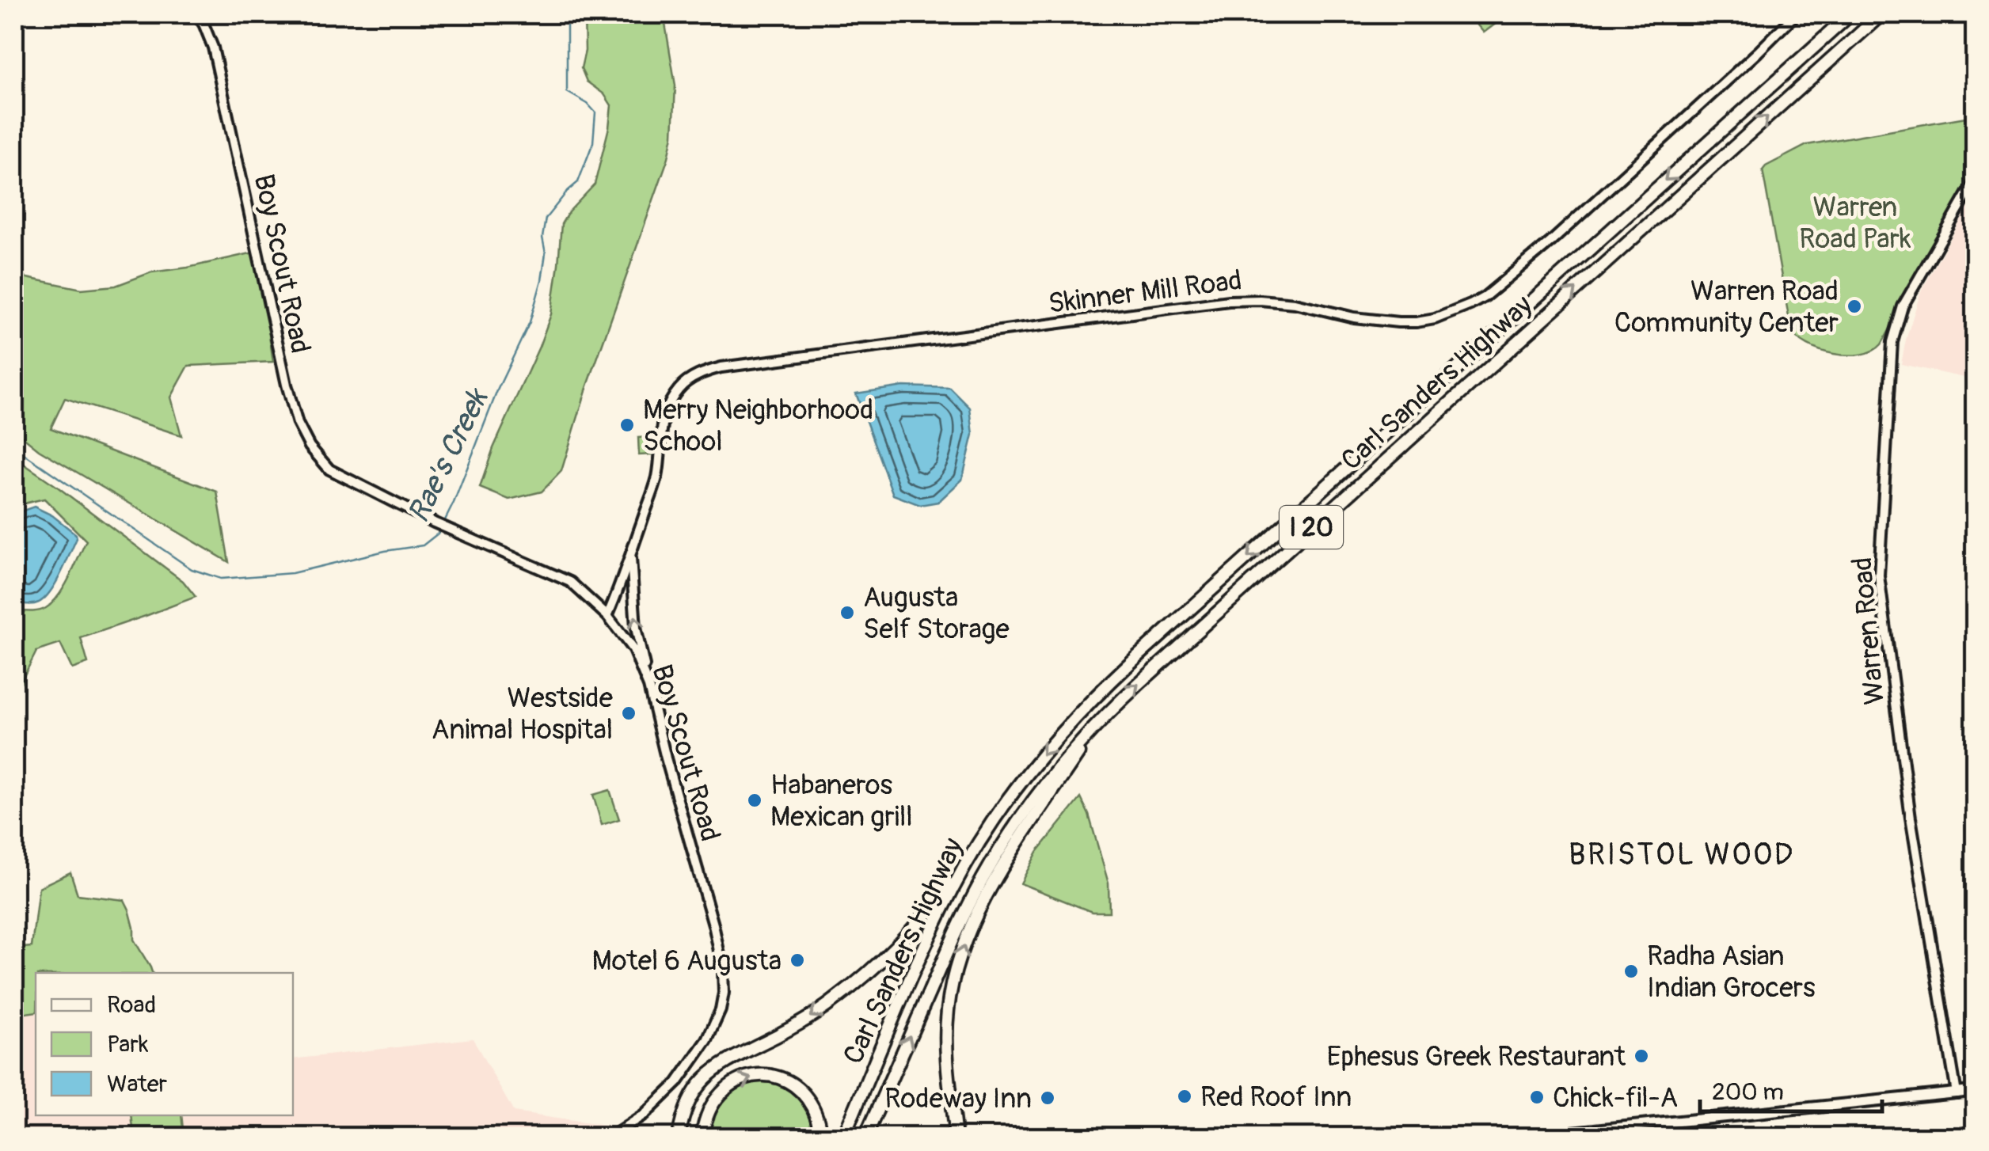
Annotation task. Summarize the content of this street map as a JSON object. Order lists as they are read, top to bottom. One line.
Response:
{"streets":{"highway":["Carl Sanders Highway","I 20"],"street":["Boy Scout Road","Skinner Mill Road","Warren Road"]},"crossings":[["Boy Scout Road","Skinner Mill Road"]],"districts":["BRISTOL WOOD"],"water":["Rae's Creek"],"parks":["Warren Road Park"],"places":["Warren Road Community Center","Merry Neighborhood School","Augusta Self Storage","Westside Animal Hospital","Habaneros Mexican grill","Motel 6 Augusta","Radha Asian Indian Grocers","Ephesus Greek Restaurant","Red Roof Inn","Chick-fil-A","Rodeway Inn"],"legend":["Road","Park","Water"],"scale_bar":"200 m"}
